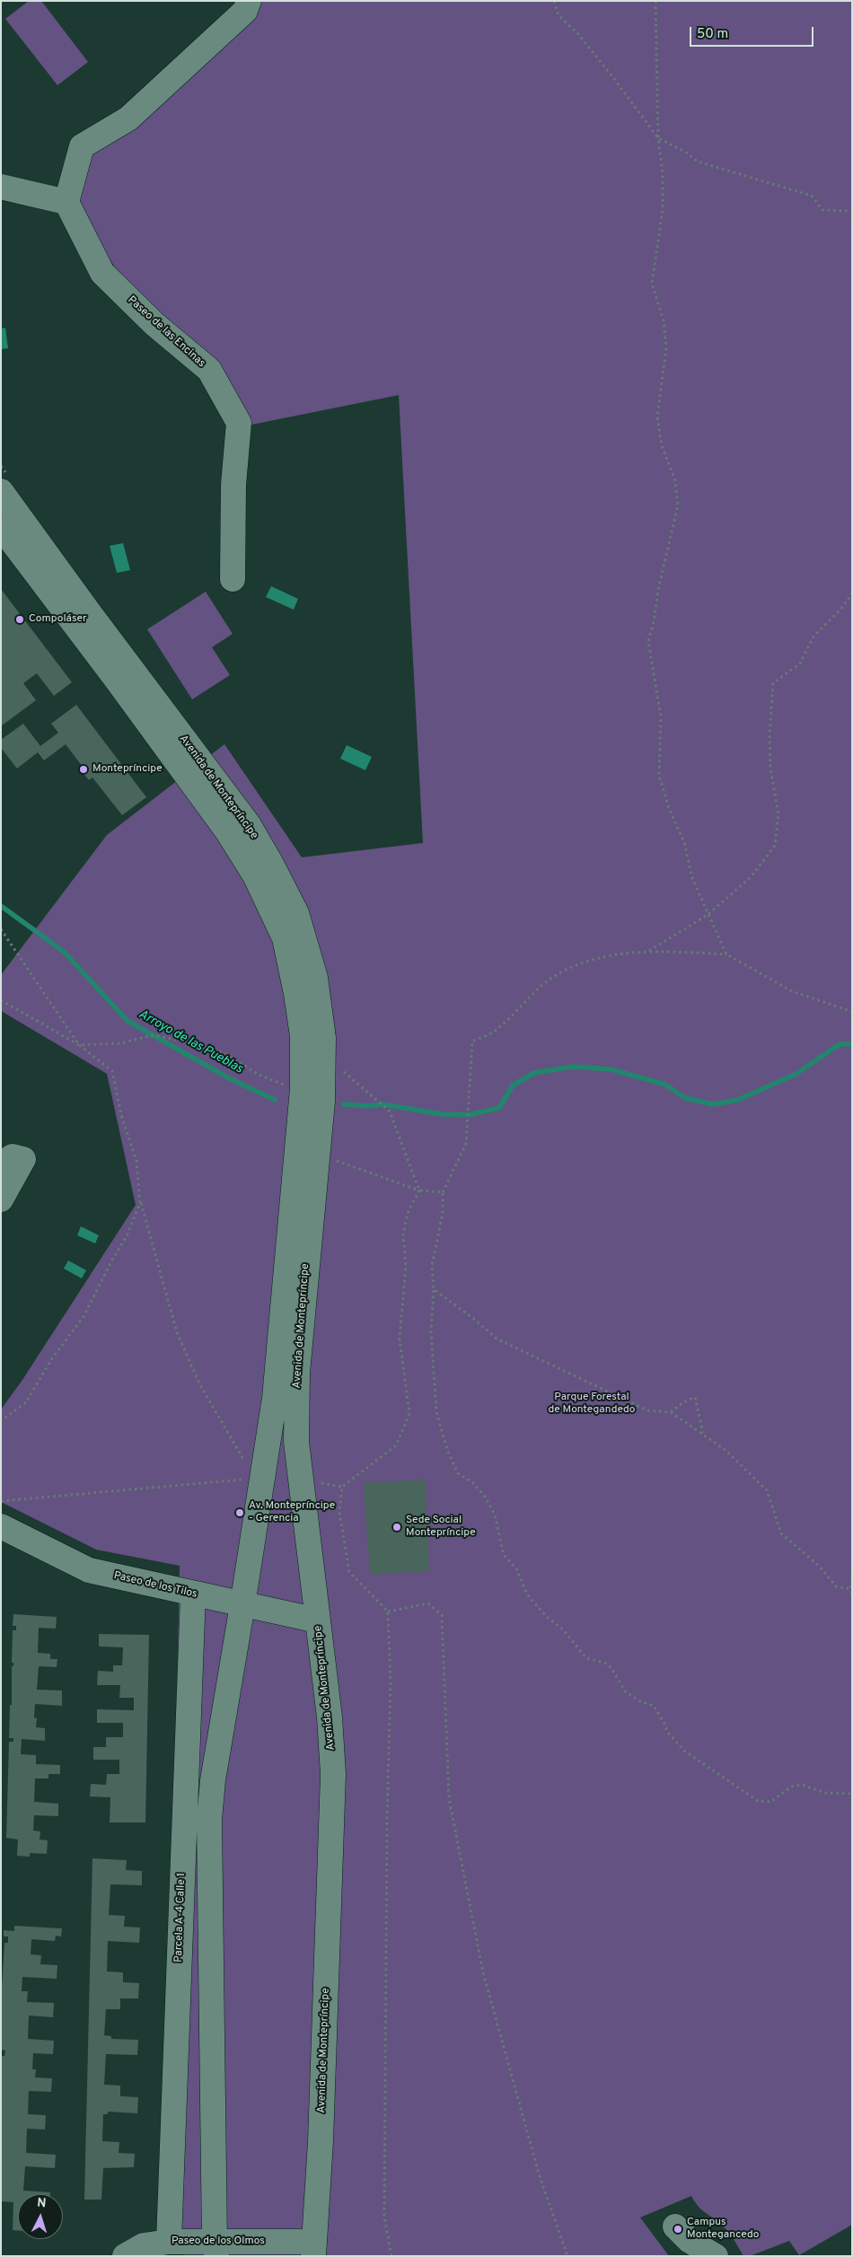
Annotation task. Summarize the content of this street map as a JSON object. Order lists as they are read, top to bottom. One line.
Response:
{"streets":{"street":["Paseo de las Encinas","Avenida de Montepríncipe","Paseo de los Tilos","Parcela A-4 Calle 1","Paseo de los Olmos"]},"crossings":[["Avenida de Montepríncipe","Paseo de los Tilos"],["Avenida de Montepríncipe","Paseo de los Olmos"],["Paseo de los Tilos","Parcela A-4 Calle 1"],["Parcela A-4 Calle 1","Paseo de los Olmos"]],"water":["Arroyo de las Pueblas"],"parks":["Parque Forestal de Montegandedo"],"places":["Compoláser","Montepríncipe","Av. Montepríncipe - Gerencia","Sede Social Montepríncipe","Campus Montegancedo"],"scale_bar":"50 m","north":"top"}
